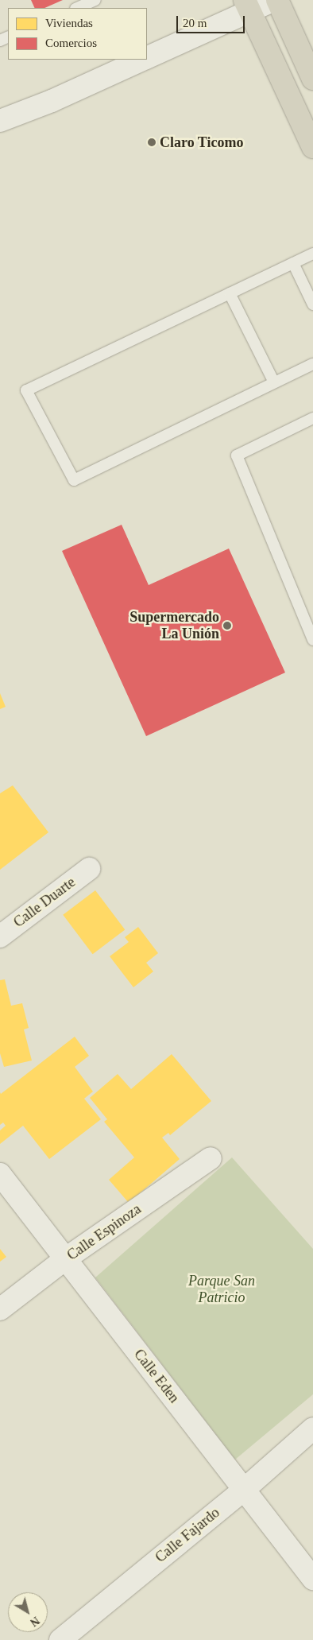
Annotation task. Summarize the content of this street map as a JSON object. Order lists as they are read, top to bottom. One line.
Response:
{"streets":{"street":["Calle Duarte","Calle Espinoza","Calle Eden","Calle Fajardo"]},"crossings":[["Calle Espinoza","Calle Eden"],["Calle Eden","Calle Fajardo"]],"parks":["Parque San Patricio"],"places":["Claro Ticomo","Supermercado La Unión"],"legend":["Viviendas","Comercios"],"scale_bar":"20 m","north":"bottom right"}
